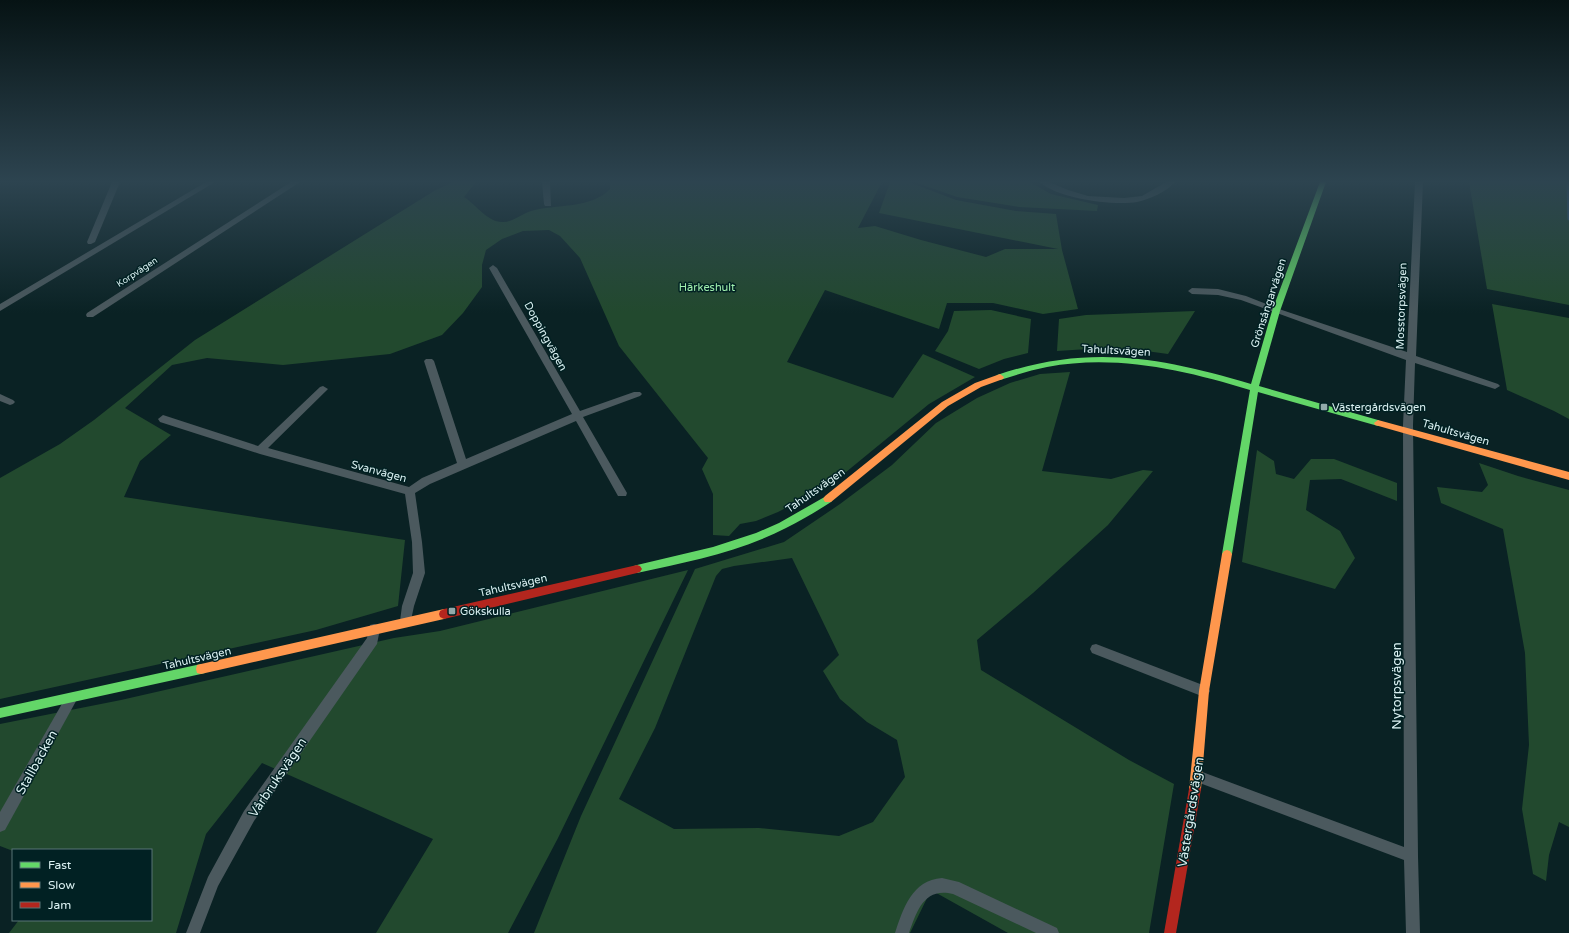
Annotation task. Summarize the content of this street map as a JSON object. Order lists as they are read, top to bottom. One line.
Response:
{"streets":{"street":["Korpvägen","Grönsångarvägen","Mosstorpsvägen","Doppingvägen","Tahultsvägen","Svanvägen","Nytorpsvägen","Stallbacken","Vårbruksvägen","Västergårdsvägen"]},"crossings":[["Grönsångarvägen","Mosstorpsvägen"],["Grönsångarvägen","Tahultsvägen"],["Grönsångarvägen","Västergårdsvägen"],["Mosstorpsvägen","Tahultsvägen"],["Mosstorpsvägen","Nytorpsvägen"],["Tahultsvägen","Svanvägen"],["Tahultsvägen","Nytorpsvägen"],["Tahultsvägen","Stallbacken"],["Tahultsvägen","Vårbruksvägen"],["Tahultsvägen","Västergårdsvägen"]],"parks":["Härkeshult"],"places":{"transit":["Västergårdsvägen","Gökskulla"]},"legend":["Fast","Slow","Jam"]}
